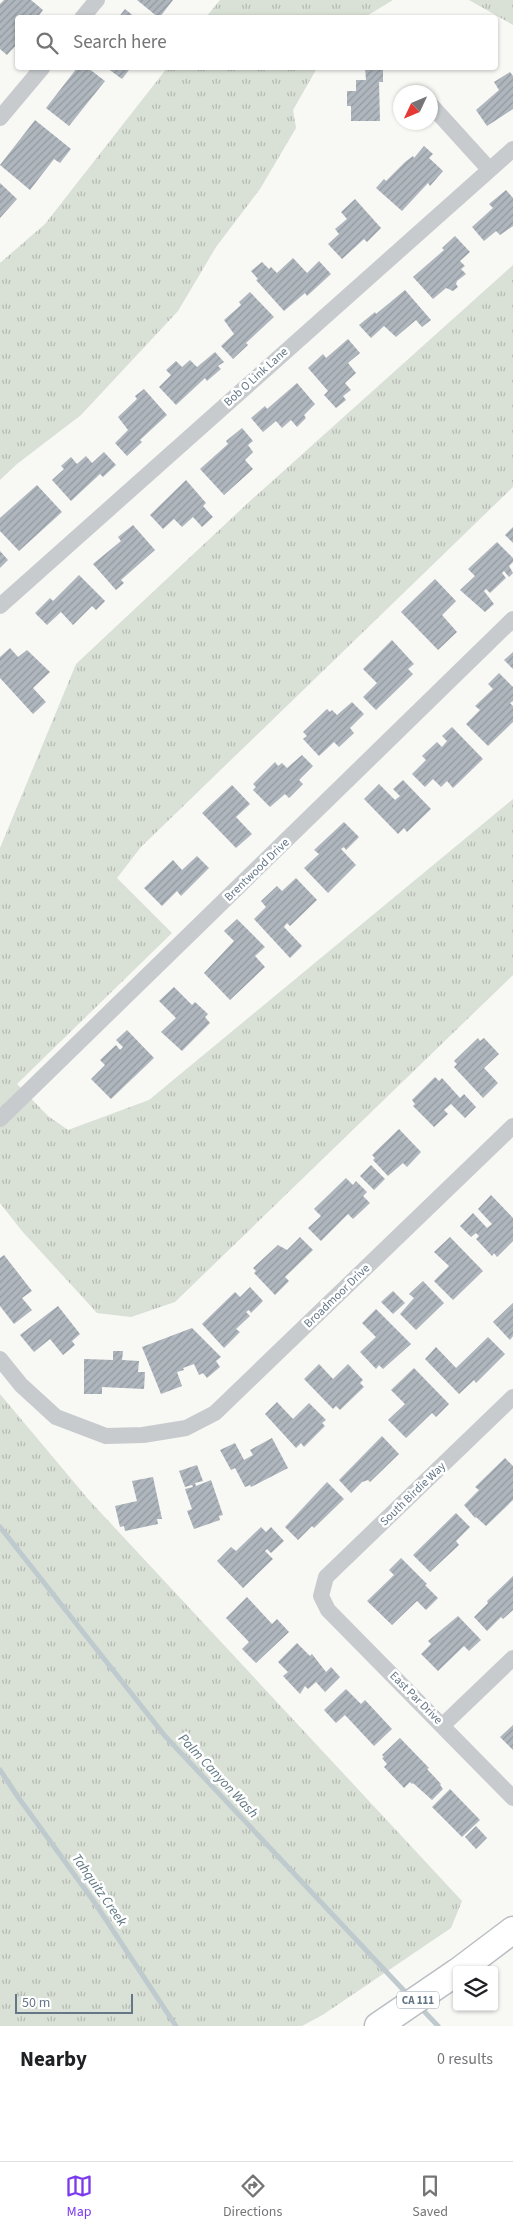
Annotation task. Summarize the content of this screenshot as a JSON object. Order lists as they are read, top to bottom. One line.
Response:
{"streets":{"main road":["CA 111"],"street":["Bob O Link Lane","Brentwood Drive","Broadmoor Drive","South Birdie Way","East Par Drive"]},"crossings":[["South Birdie Way","East Par Drive"]],"water":["Palm Canyon Wash","Tahquitz Creek"],"scale_bar":"50 m","north":"bottom left","page":{"search":"Search here","scale":"50 m","heading":["Nearby","0 results"],"nav":["Map","Directions","Saved"]}}
